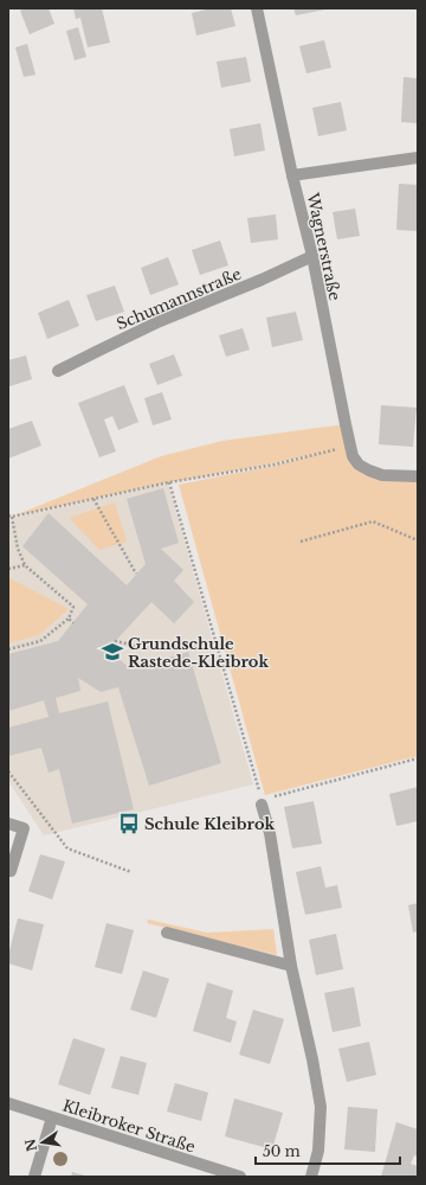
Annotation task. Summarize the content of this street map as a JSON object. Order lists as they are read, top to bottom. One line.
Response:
{"streets":{"street":["Wagnerstraße","Schumannstraße","Kleibroker Straße"]},"crossings":[["Wagnerstraße","Schumannstraße"]],"places":{"school or university":["Grundschule Rastede-Kleibrok"],"bus stop":["Schule Kleibrok"]},"scale_bar":"50 m","north":"left"}
